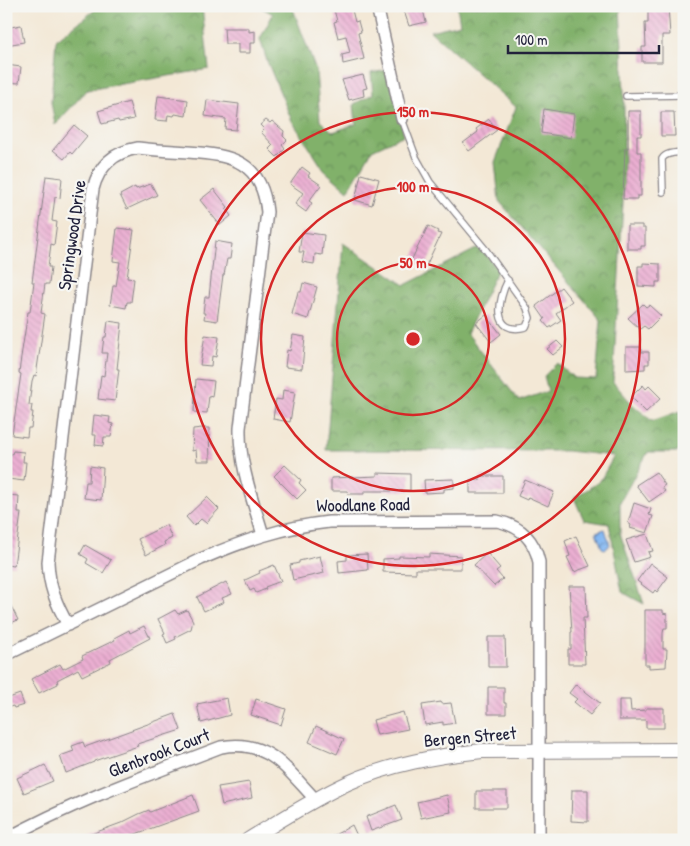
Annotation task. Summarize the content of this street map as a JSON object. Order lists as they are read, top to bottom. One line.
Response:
{"streets":{"street":["Springwood Drive","Woodlane Road","Bergen Street","Glenbrook Court"]},"crossings":[["Springwood Drive","Woodlane Road"],["Woodlane Road","Bergen Street"],["Bergen Street","Glenbrook Court"]],"scale_bar":"100 m","rings":["150 m","100 m","50 m"]}
